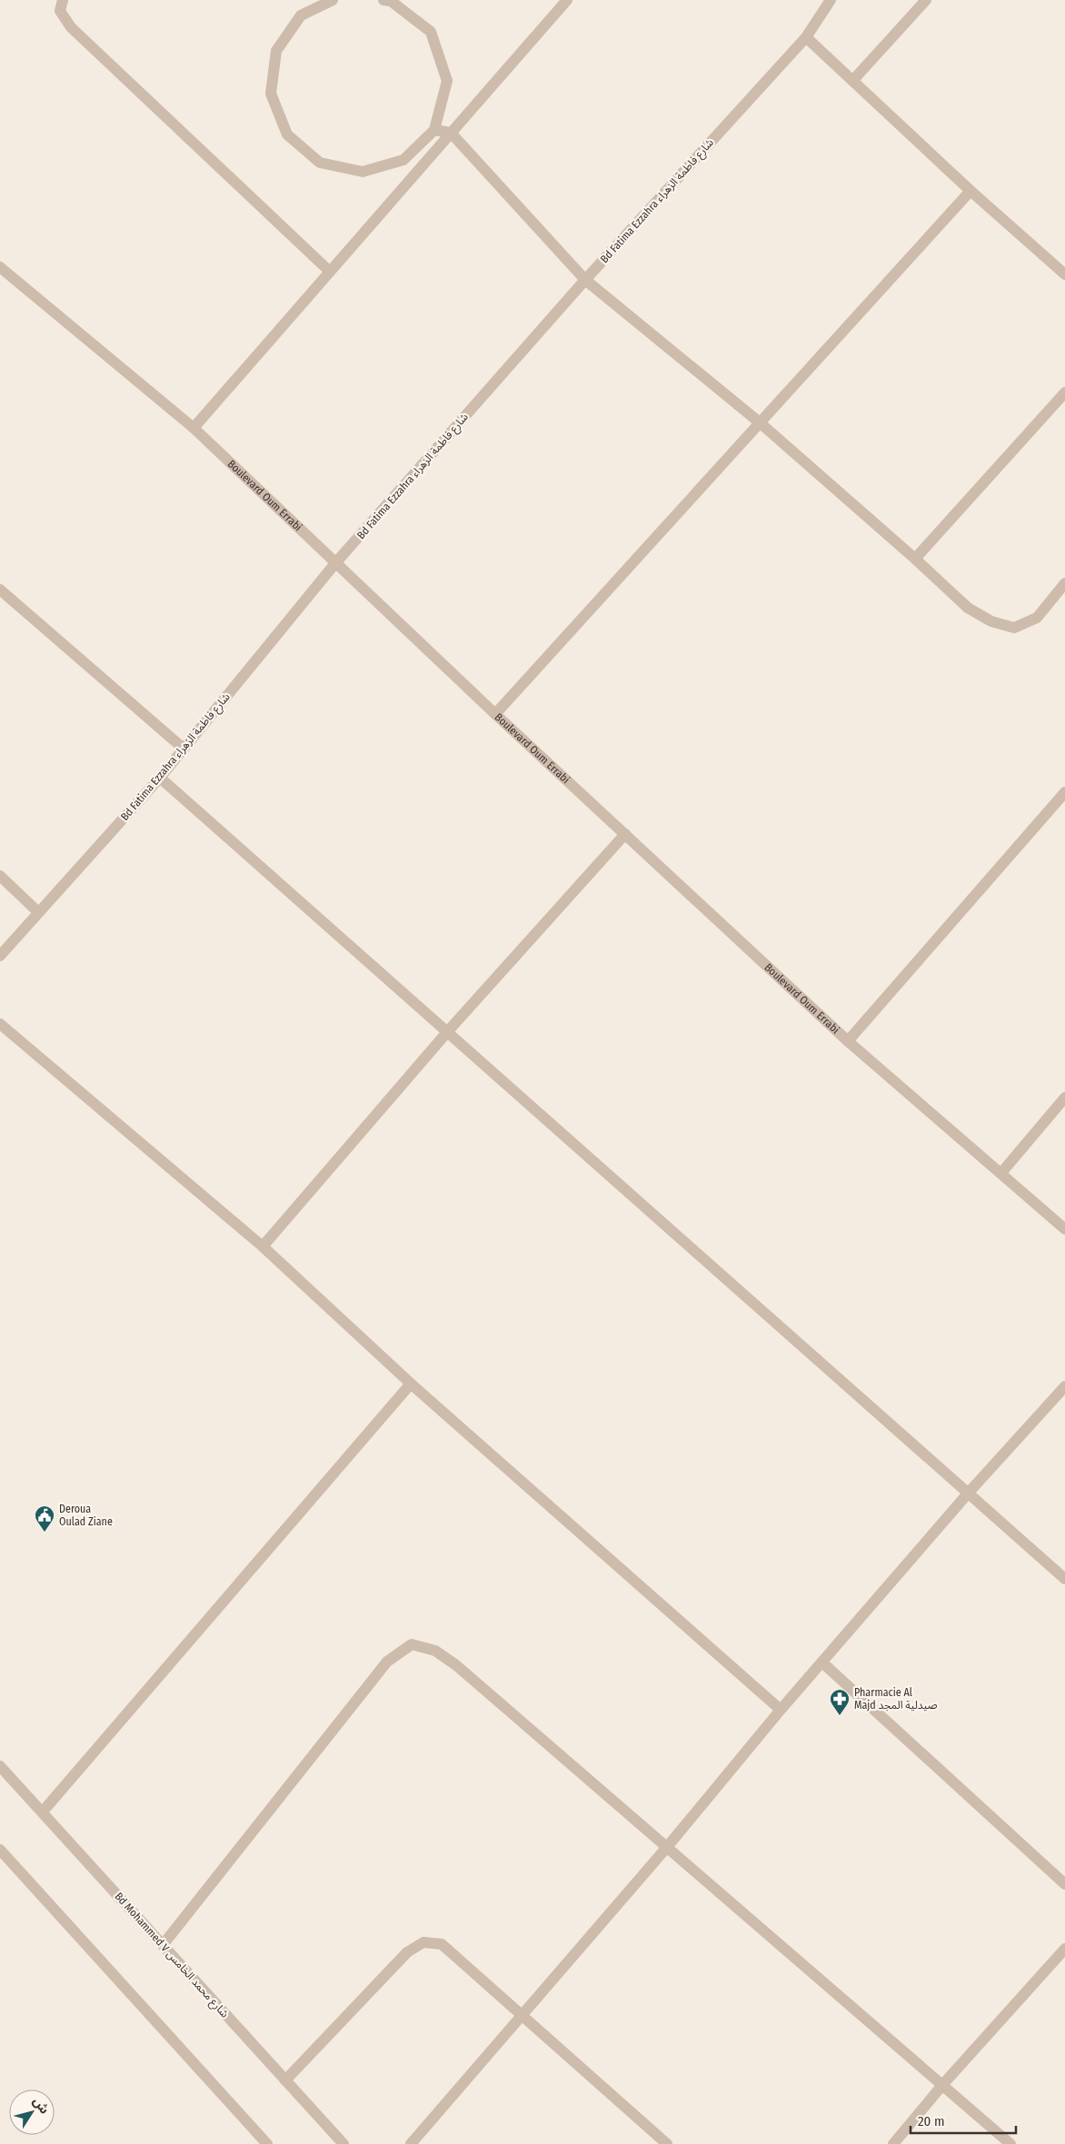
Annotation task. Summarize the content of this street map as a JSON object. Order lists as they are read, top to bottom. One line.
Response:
{"streets":{"street":["Bd Fatima Ezzahra شارع فاطمة الزهراء","Boulevard Oum Errabi","Bd Mohammed V شارع محمد الخامس"]},"crossings":[["Bd Fatima Ezzahra شارع فاطمة الزهراء","Boulevard Oum Errabi"]],"places":{"public building":["Deroua Oulad Ziane"],"pharmacy":["Pharmacie Al Majd صيدلية المجد"]},"scale_bar":"20 m","north":"top right"}
